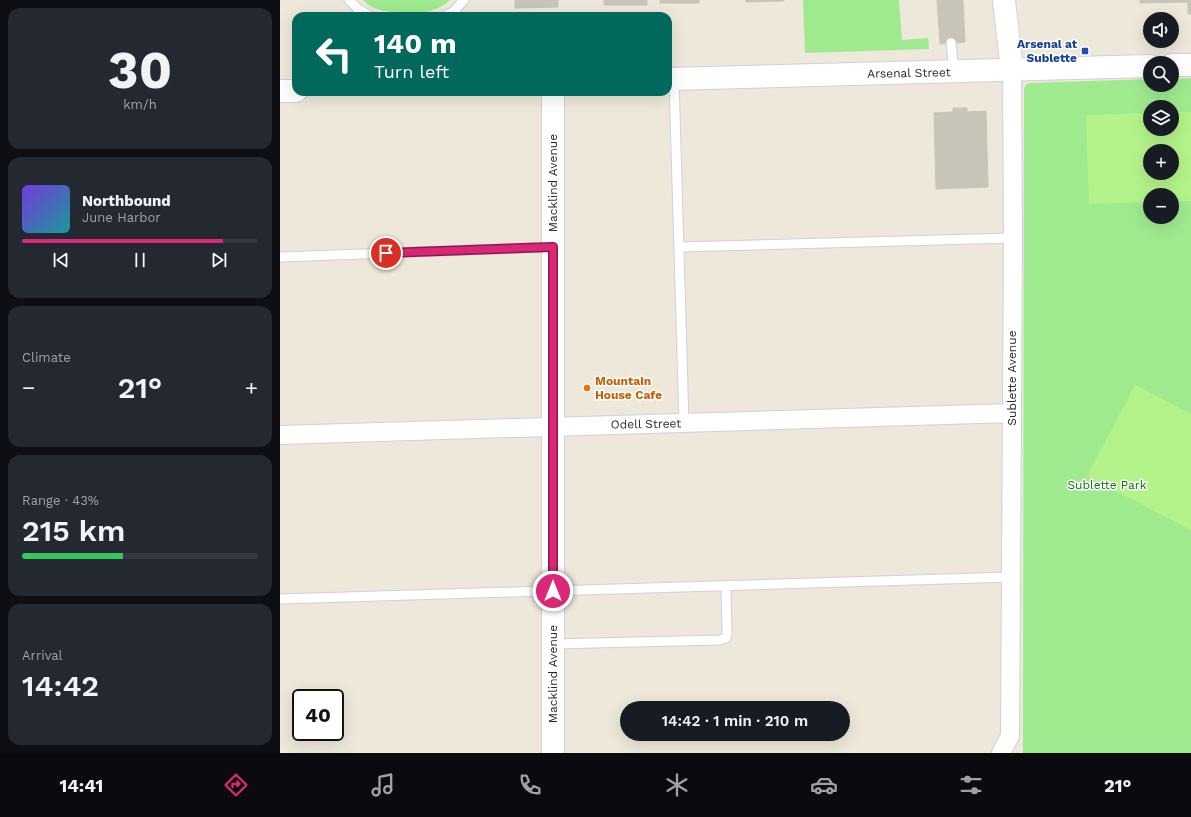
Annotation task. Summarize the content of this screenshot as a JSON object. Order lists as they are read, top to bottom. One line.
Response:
{"streets":{"street":["Arsenal Street","Macklind Avenue","Sublette Avenue","Odell Street"]},"crossings":[["Arsenal Street","Sublette Avenue"],["Macklind Avenue","Odell Street"],["Sublette Avenue","Odell Street"]],"parks":["Sublette Park"],"places":{"transit":["Arsenal at Sublette"],"other":["Mountain House Cafe"]},"page":{"tile":[["30","km/h"],"Climate",["Range · 43%","215 km"],["Arrival","14:42"]],"map_buttons":["+","−"],"turn":["140 m","Turn left"],"song":["Northbound","June Harbor"],"heat":["−","21°","+"],"limit":"40","trip":"14:42 · 1 min · 210 m","tabs":["14:41","21°"]}}
